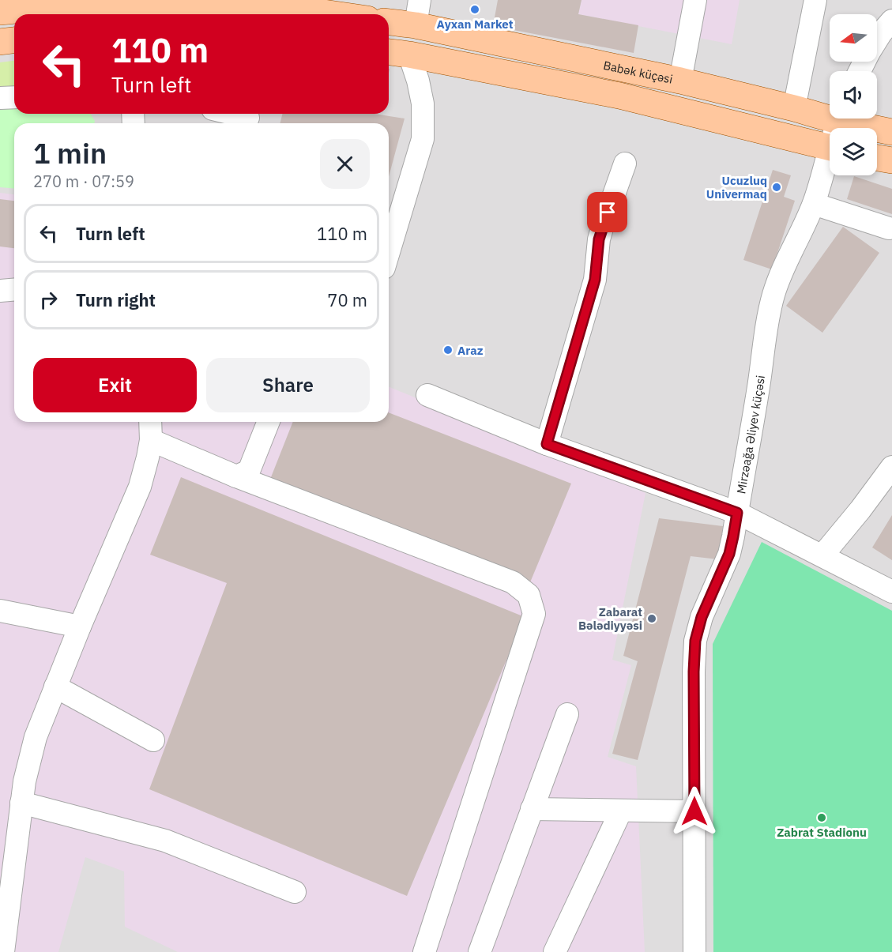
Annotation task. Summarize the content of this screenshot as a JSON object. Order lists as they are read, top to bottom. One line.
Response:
{"streets":{"main road":["Babək küçəsi"],"street":["Mirzəağa Əliyev küçəsi"]},"places":["Ayxan Market","Ucuzluq Univermaq","Araz","Zabarat Bələdiyyəsi","Zabrat Stadionu"],"north":"left","page":{"turn":["110 m","Turn left"],"heading":["1 min","270 m · 07:59"],"list":[{"name":"Turn left","value":"110 m"},{"name":"Turn right","value":"70 m"}],"buttons":["Exit","Share"]}}
